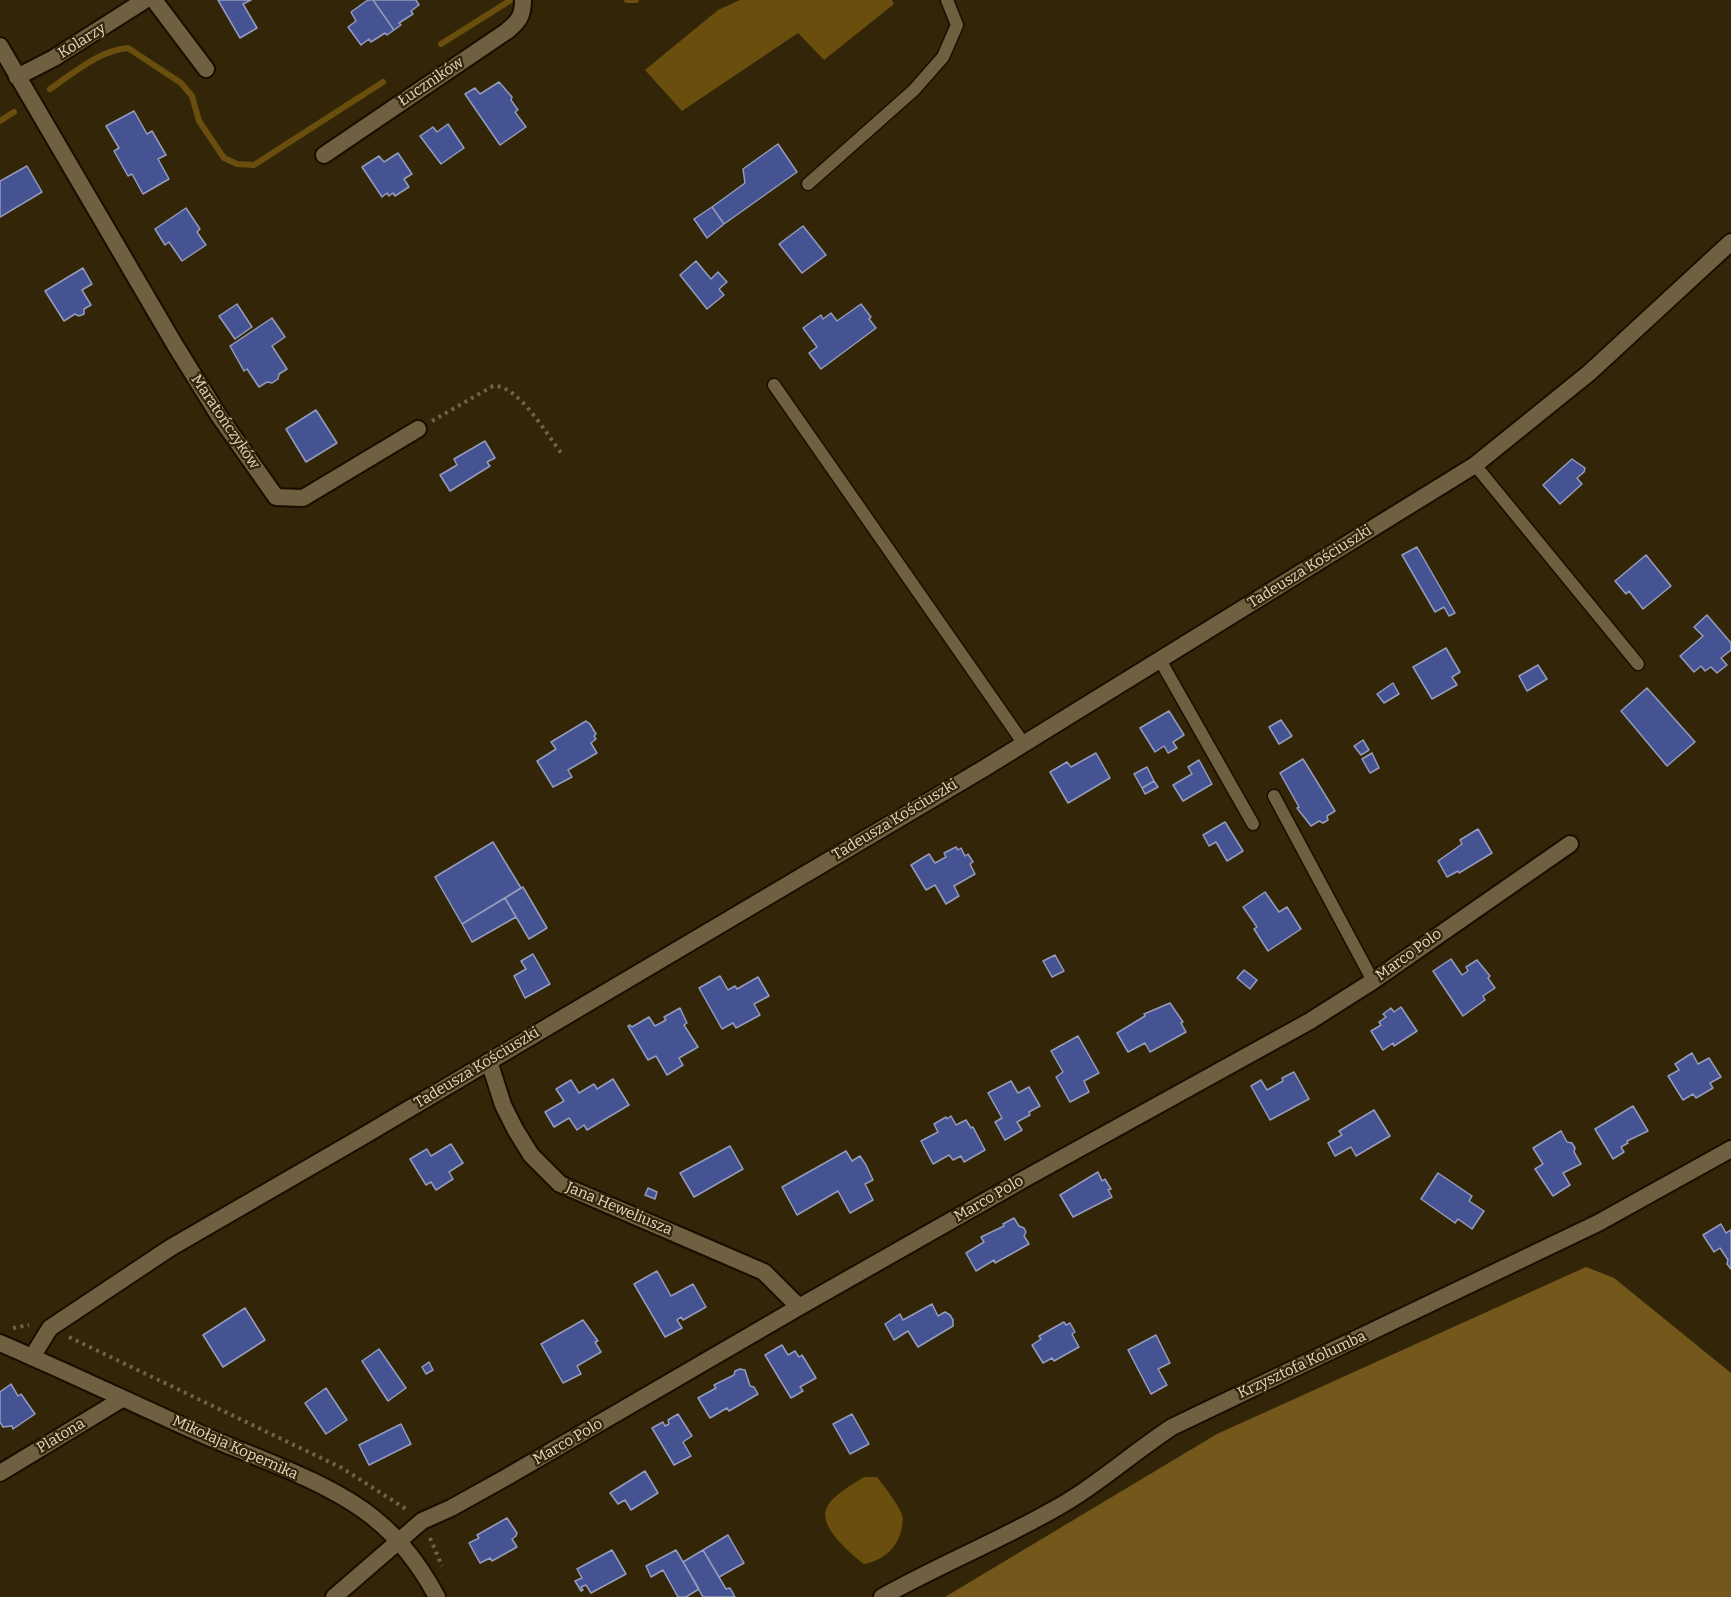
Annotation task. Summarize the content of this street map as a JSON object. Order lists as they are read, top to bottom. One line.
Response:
{"streets":{"street":["Kolarzy","Łuczników","Maratończyków","Tadeusza Kościuszki","Marco Polo","Jana Heweliusza","Krzysztofa Kolumba","Platona","Mikołaja Kopernika"]},"crossings":[["Kolarzy","Maratończyków"],["Tadeusza Kościuszki","Jana Heweliusza"],["Tadeusza Kościuszki","Mikołaja Kopernika"],["Marco Polo","Jana Heweliusza"],["Marco Polo","Mikołaja Kopernika"],["Platona","Mikołaja Kopernika"]]}
